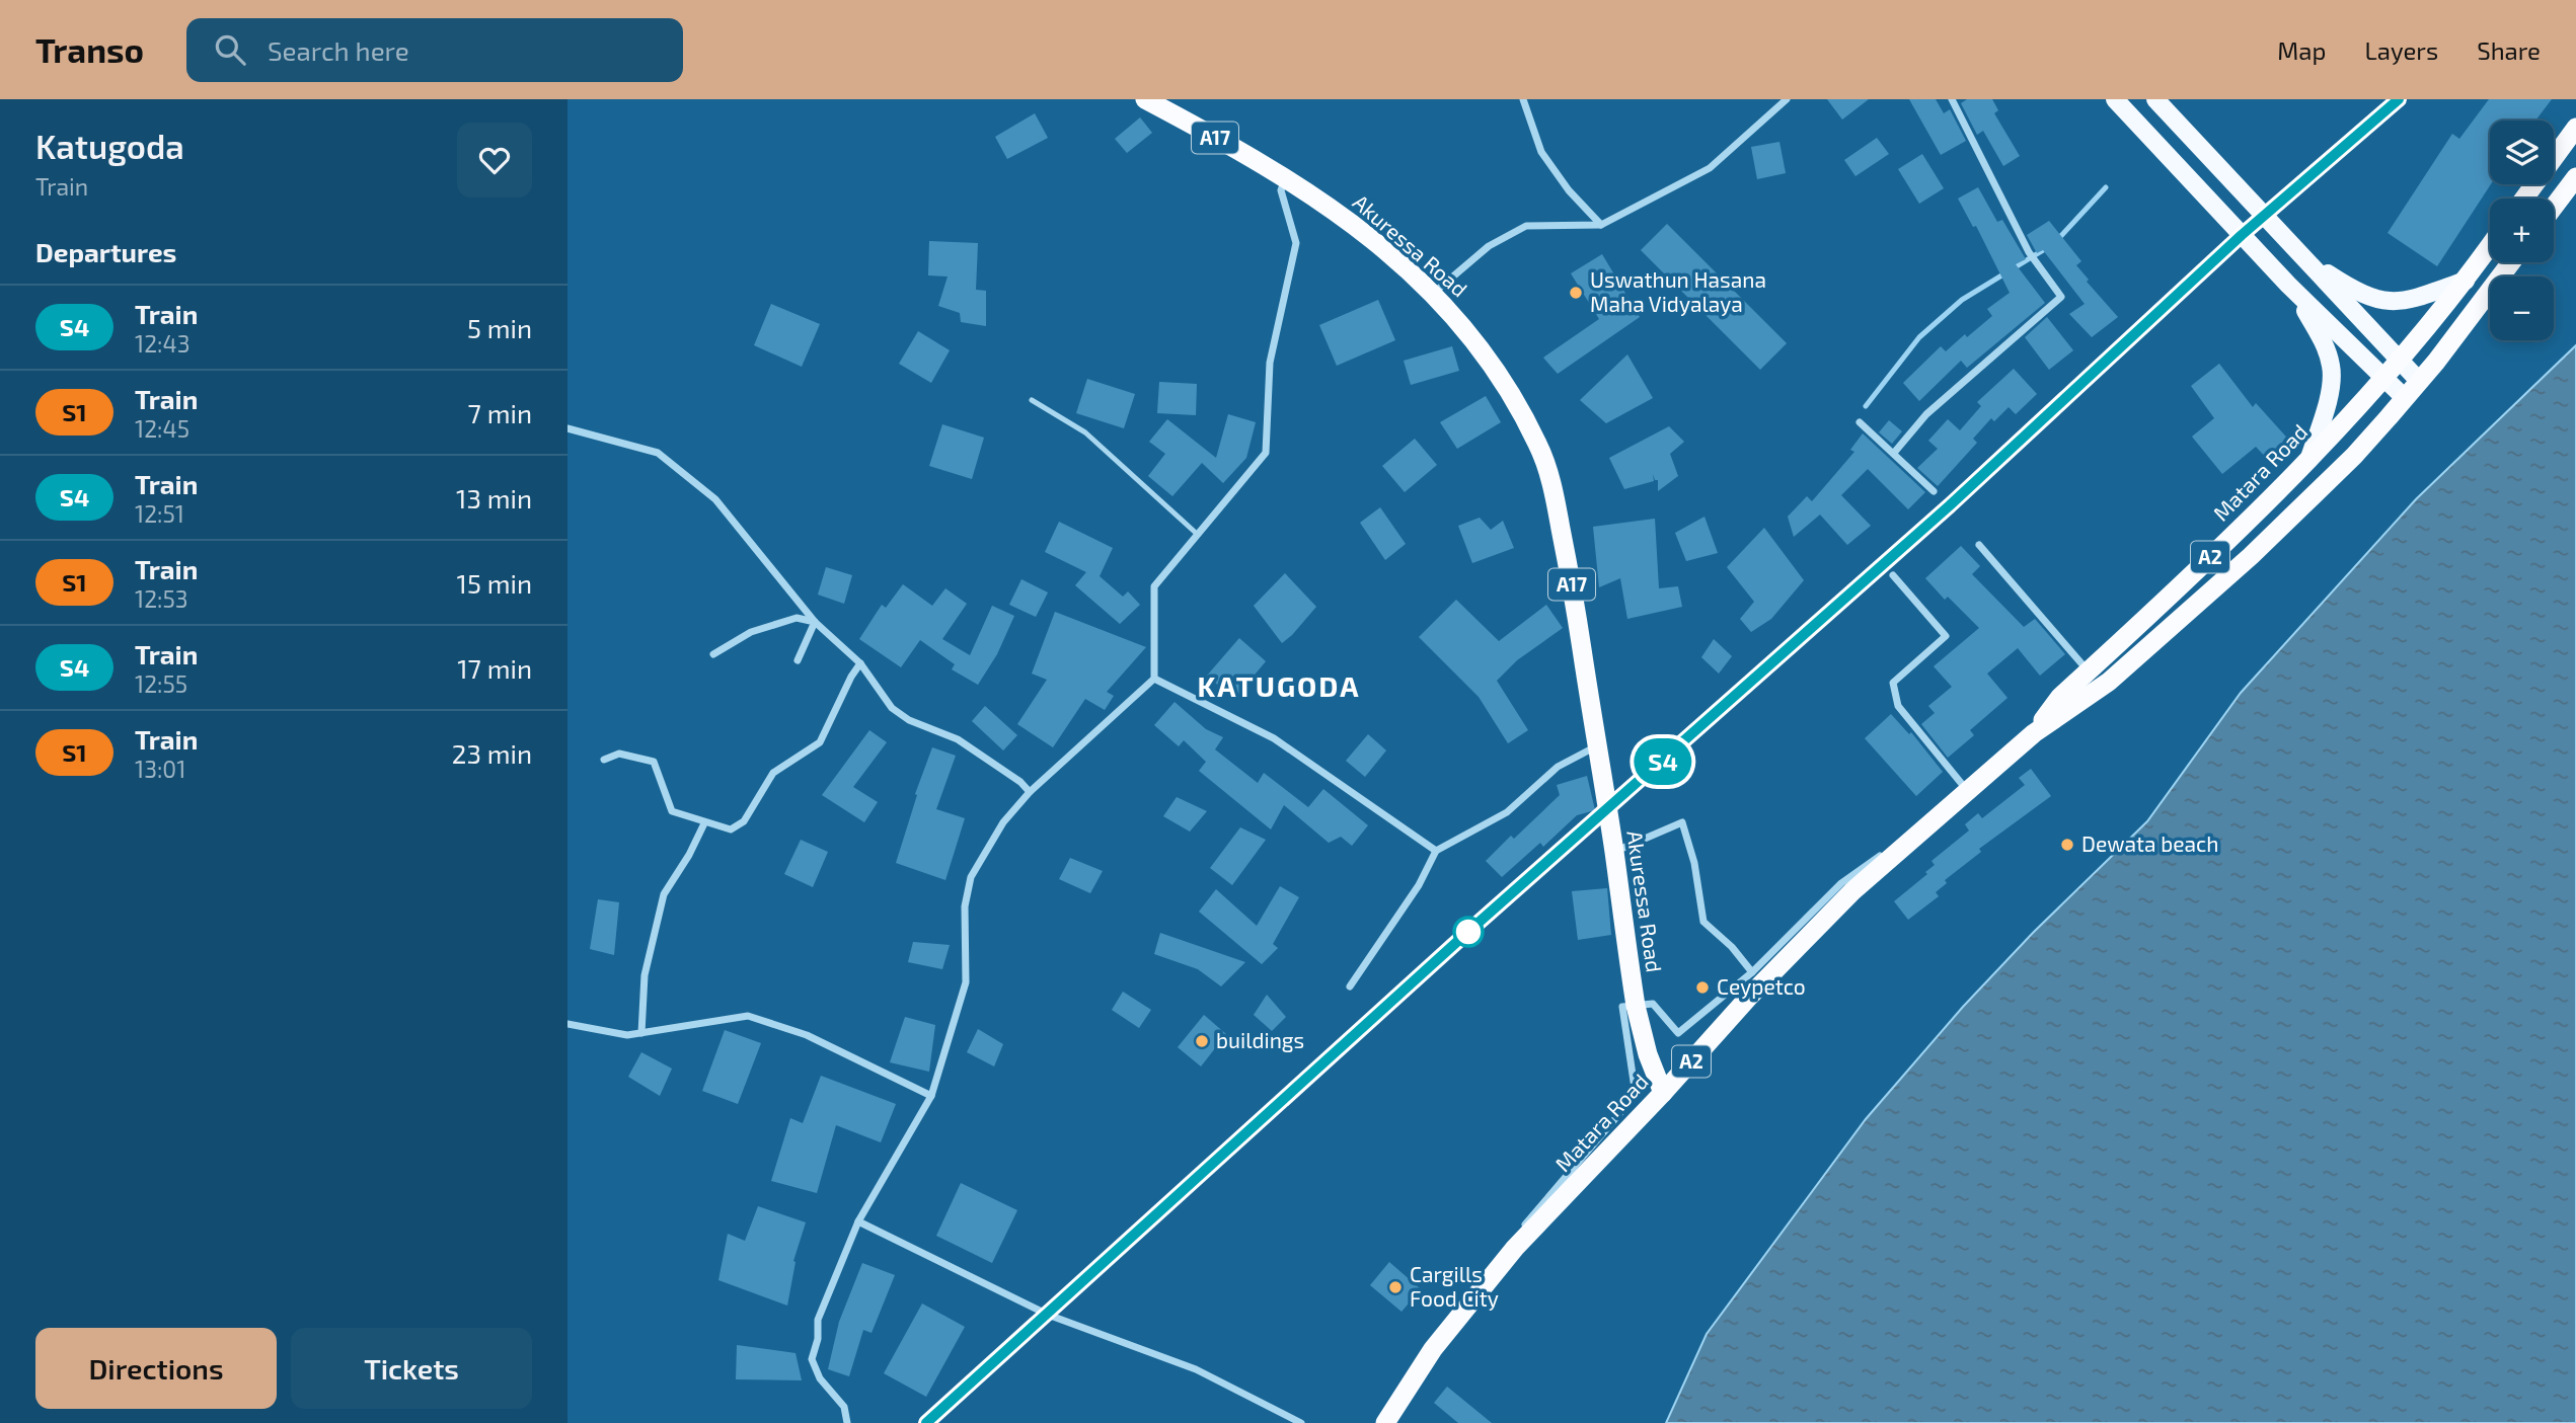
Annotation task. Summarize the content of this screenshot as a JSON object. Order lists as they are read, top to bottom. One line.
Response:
{"streets":{"highway":["A17","Akuressa Road","Matara Road","A2"]},"crossings":[["Akuressa Road","Matara Road"]],"districts":["KATUGODA"],"places":["Uswathun Hasana Maha Vidyalaya","Dewata beach","Ceypetco","buildings","Cargills Food City"],"page":{"header":"Transo","search":"Search here","nav":["Map","Layers","Share"],"heading":[["Katugoda","Train"],"Departures"],"on_map":"S4","map_buttons":["+","−"],"list":[{"mark":"S4","name":"Train","note":"12:43","value":"5 min"},{"mark":"S1","name":"Train","note":"12:45","value":"7 min"},{"mark":"S4","name":"Train","note":"12:51","value":"13 min"},{"mark":"S1","name":"Train","note":"12:53","value":"15 min"},{"mark":"S4","name":"Train","note":"12:55","value":"17 min"},{"mark":"S1","name":"Train","note":"13:01","value":"23 min"}],"buttons":["Directions","Tickets"]}}
